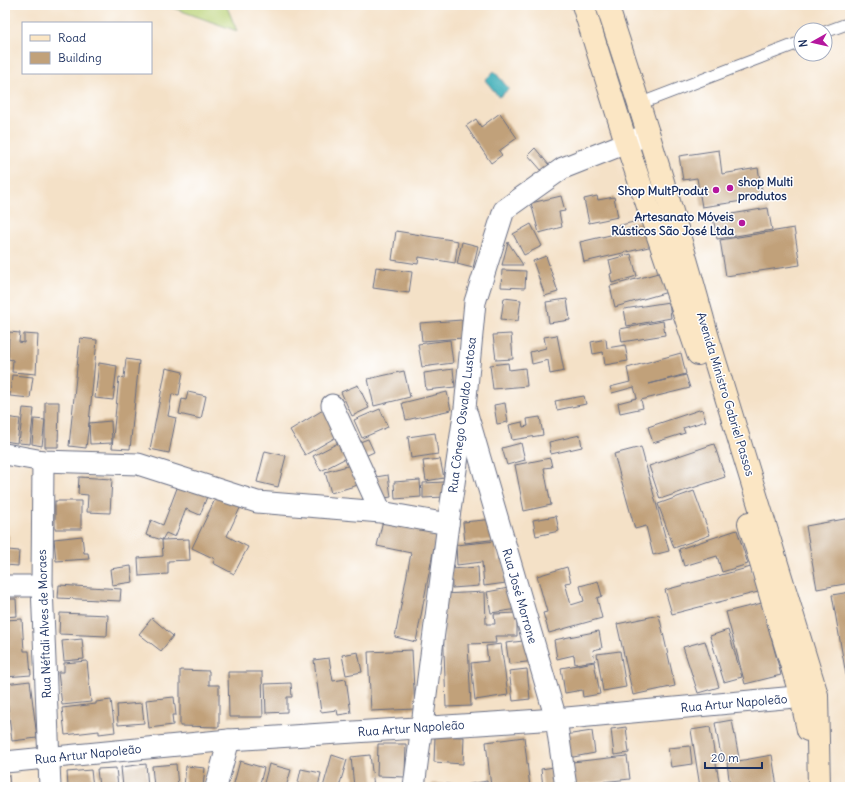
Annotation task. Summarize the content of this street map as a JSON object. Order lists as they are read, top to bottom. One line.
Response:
{"streets":{"main road":["Avenida Ministro Gabriel Passos"],"street":["Rua Cônego Osvaldo Lustosa","Rua José Morrone","Rua Néftali Alves de Moraes","Rua Artur Napoleão"]},"crossings":[["Avenida Ministro Gabriel Passos","Rua Cônego Osvaldo Lustosa"],["Avenida Ministro Gabriel Passos","Rua Artur Napoleão"],["Rua Cônego Osvaldo Lustosa","Rua José Morrone"],["Rua Cônego Osvaldo Lustosa","Rua Artur Napoleão"],["Rua José Morrone","Rua Artur Napoleão"],["Rua Néftali Alves de Moraes","Rua Artur Napoleão"]],"places":["shop Multi produtos","Shop MultProdut","Artesanato Móveis Rústicos São José Ltda"],"legend":["Road","Building"],"scale_bar":"20 m","north":"left"}
